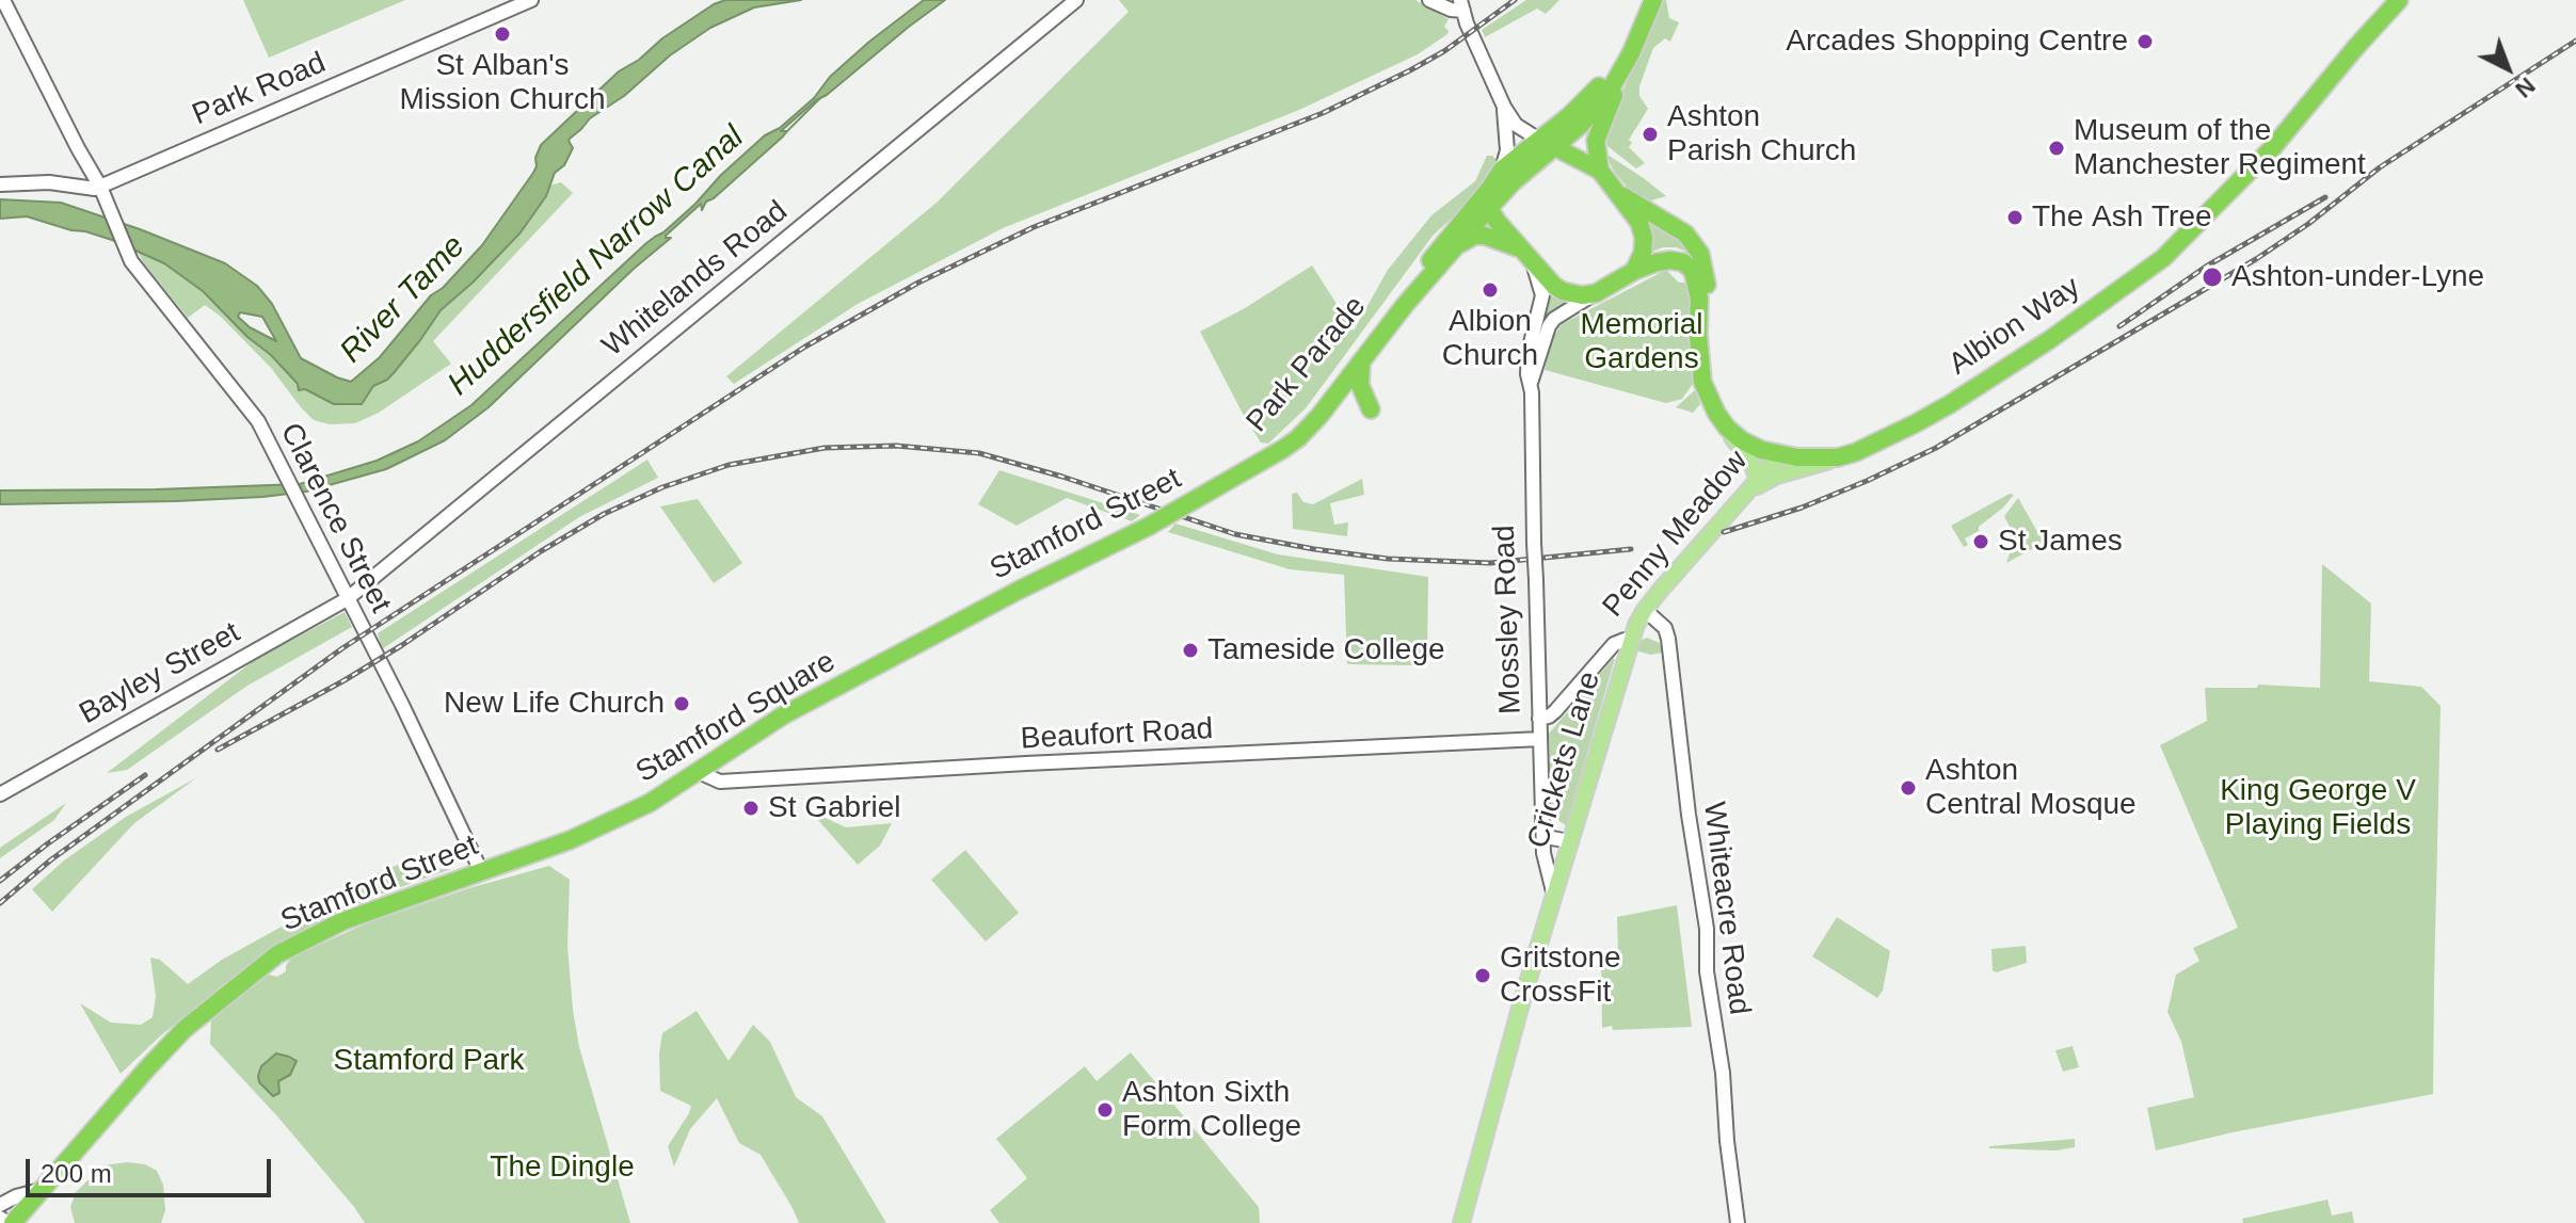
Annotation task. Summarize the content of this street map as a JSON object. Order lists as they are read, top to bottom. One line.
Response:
{"streets":{"highway":["Albion Way","Park Parade","Stamford Street","Stamford Square"],"main road":["Park Road","Whitelands Road","Clarence Street","Penny Meadow","Mossley Road","Bayley Street","Beaufort Road","Crickets Lane","Whiteacre Road"]},"crossings":[["Park Road","Clarence Street"],["Whitelands Road","Clarence Street"],["Whitelands Road","Bayley Street"],["Albion Way","Penny Meadow"],["Park Parade","Stamford Street"],["Park Parade","Mossley Road"],["Clarence Street","Stamford Street"],["Clarence Street","Bayley Street"],["Stamford Street","Stamford Square"],["Penny Meadow","Mossley Road"],["Penny Meadow","Crickets Lane"],["Penny Meadow","Whiteacre Road"],["Mossley Road","Beaufort Road"],["Mossley Road","Crickets Lane"],["Stamford Square","Beaufort Road"]],"water":["Huddersfield Narrow Canal","River Tame"],"parks":["Memorial Gardens","King George V Playing Fields","Stamford Park","The Dingle"],"places":["St Alban's Mission Church","Arcades Shopping Centre","Ashton Parish Church","Museum of the Manchester Regiment","The Ash Tree","Ashton-under-Lyne","Albion Church","St James","Tameside College","New Life Church","Ashton Central Mosque","St Gabriel","Gritstone CrossFit","Ashton Sixth Form College"],"scale_bar":"200 m","north":"bottom right"}
